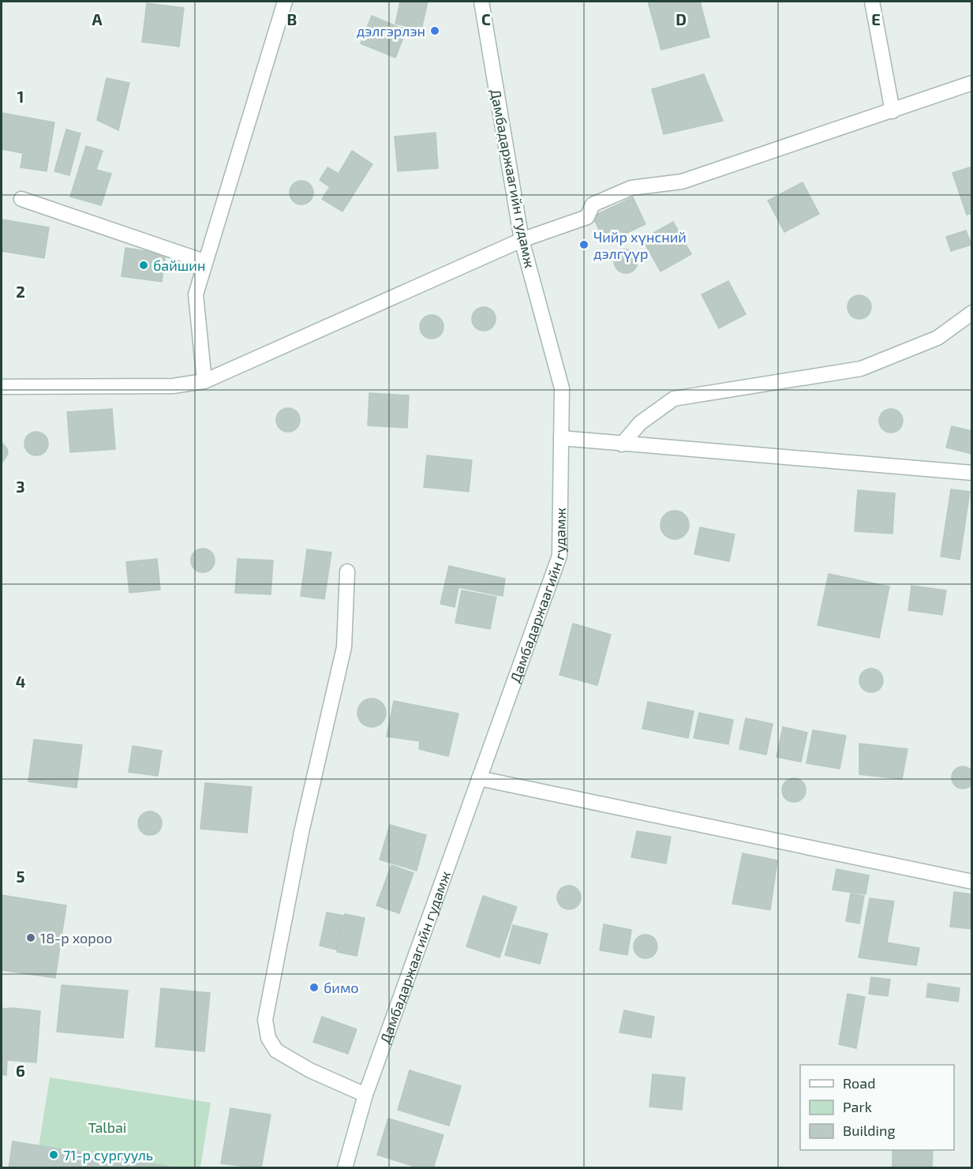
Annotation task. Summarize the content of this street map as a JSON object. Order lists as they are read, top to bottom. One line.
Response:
{"streets":{"street":["Дамбадаржаагийн гудамж"]},"parks":["Talbai"],"places":["дэлгэрлэн","Чийр хүнсний дэлгүүр","байшин","18-р хороо","бимо","71-р сургууль"],"legend":["Road","Park","Building"],"grid":{"columns":["A","B","C","D","E"],"rows":["1","2","3","4","5","6"]}}
